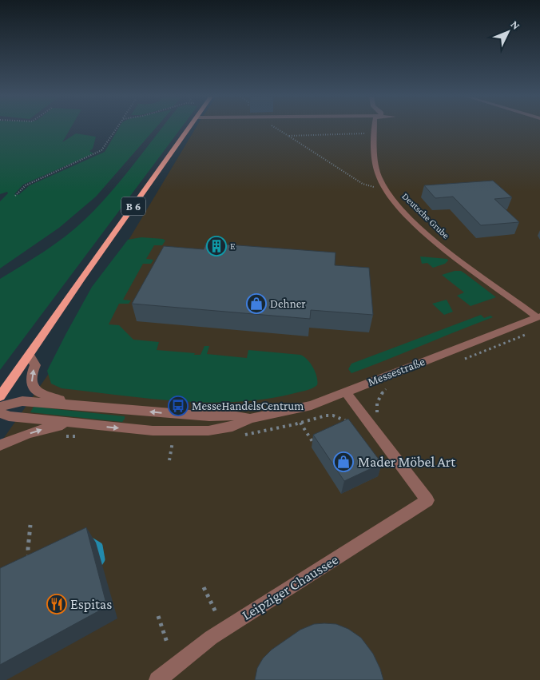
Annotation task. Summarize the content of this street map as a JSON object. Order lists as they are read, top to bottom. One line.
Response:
{"streets":{"main road":["B 6"],"street":["Deutsche Grube","Messestraße","Leipziger Chaussee"]},"crossings":[["B 6","Messestraße"],["Deutsche Grube","Messestraße"],["Messestraße","Leipziger Chaussee"]],"places":{"building":["E"],"shop":["Dehner","Mader Möbel Art"],"bus stop":["MesseHandelsCentrum"],"restaurant":["Espitas"]},"north":"top right"}
